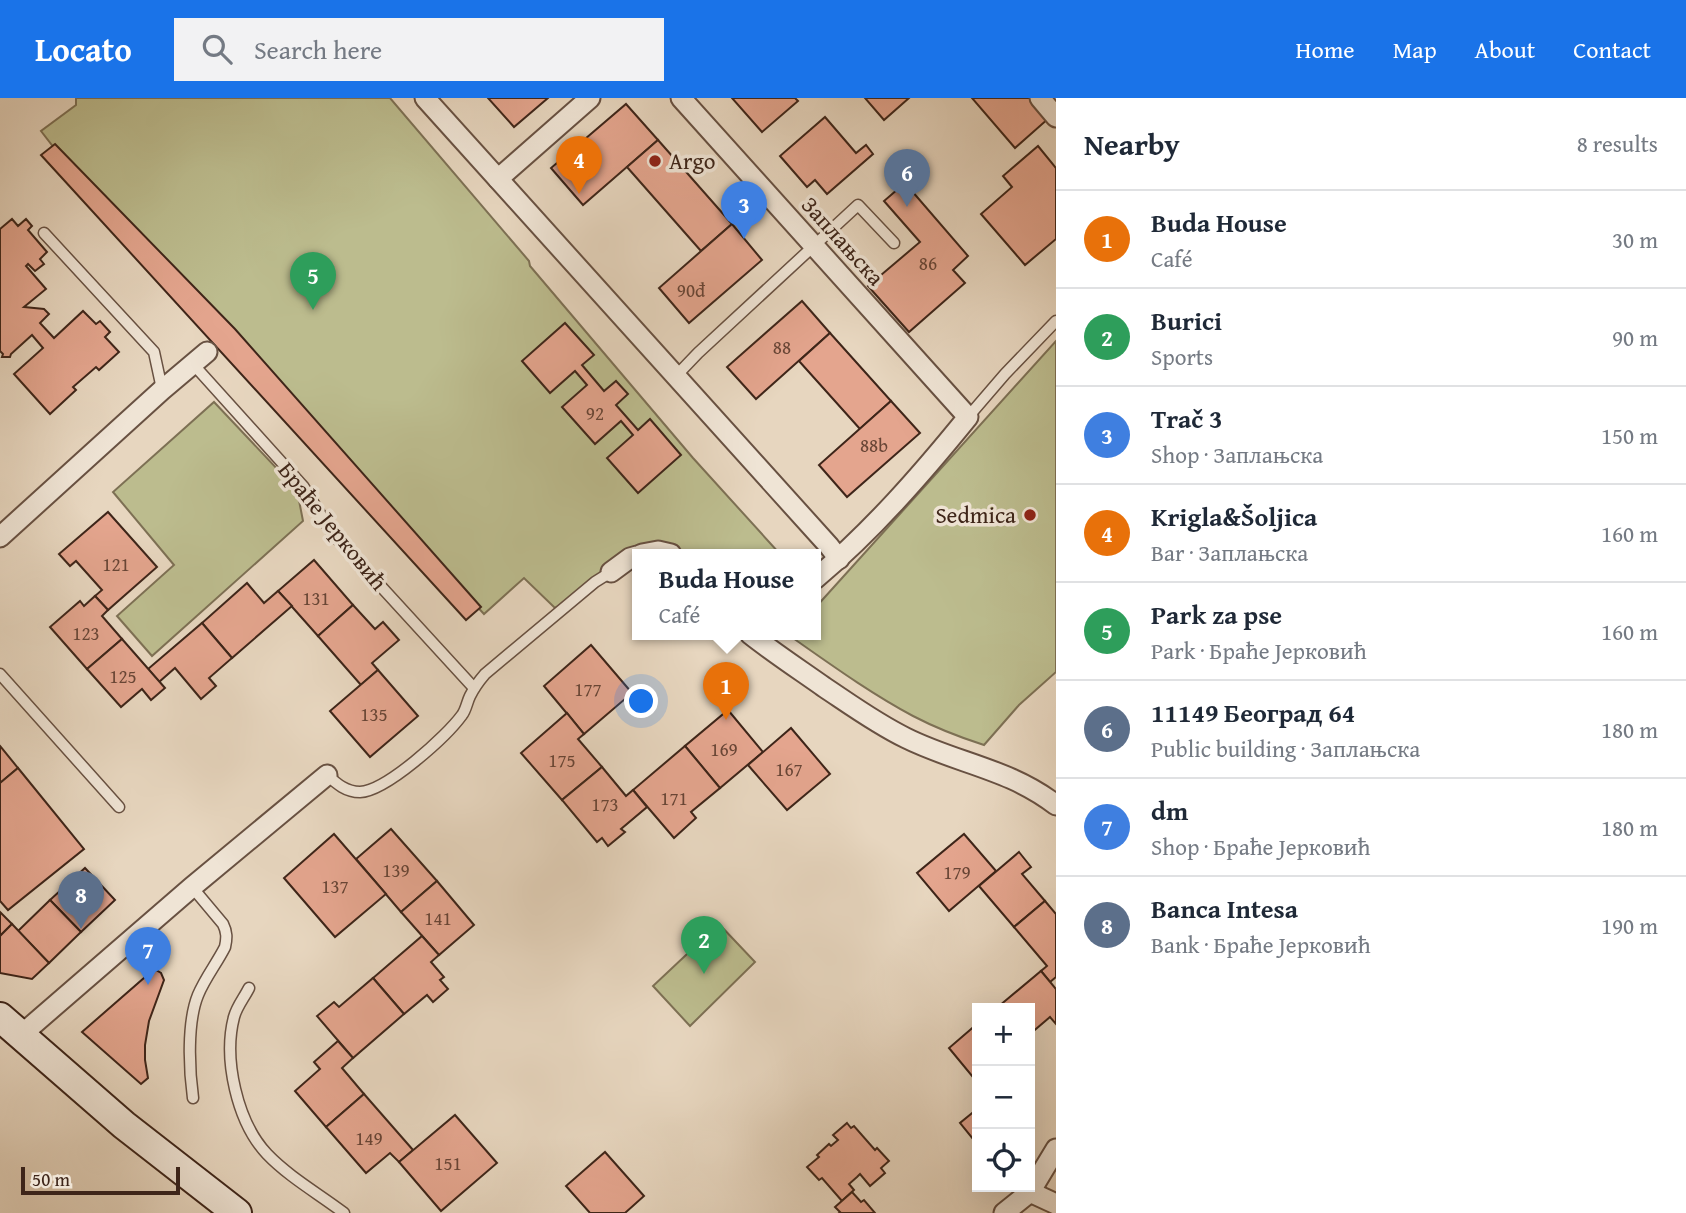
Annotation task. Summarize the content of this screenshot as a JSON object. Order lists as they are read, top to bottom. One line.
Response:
{"streets":{"street":["Заплањска","Браће Јерковић"]},"places":["Argo","Sedmica"],"house_numbers":["86","90đ","88","92","88b","121","131","123","125","177","135","169","175","167","171","173","139","179","137","141","149","151"],"scale_bar":"50 m","page":{"header":"Locato","search":"Search here","nav":["Home","Map","About","Contact"],"heading":["Nearby","8 results"],"pins":["4","6","3","5","1","8","2","7"],"list":[{"mark":"1","name":"Buda House","note":"Café","value":"30 m"},{"mark":"2","name":"Burici","note":"Sports","value":"90 m"},{"mark":"3","name":"Trač 3","note":"Shop · Заплањска","value":"150 m"},{"mark":"4","name":"Krigla&Šoljica","note":"Bar · Заплањска","value":"160 m"},{"mark":"5","name":"Park za pse","note":"Park · Браће Јерковић","value":"160 m"},{"mark":"6","name":"11149 Београд 64","note":"Public building · Заплањска","value":"180 m"},{"mark":"7","name":"dm","note":"Shop · Браће Јерковић","value":"180 m"},{"mark":"8","name":"Banca Intesa","note":"Bank · Браће Јерковић","value":"190 m"}],"popup":["Buda House","Café"],"map_buttons":["+","−"],"scale":"50 m"}}
